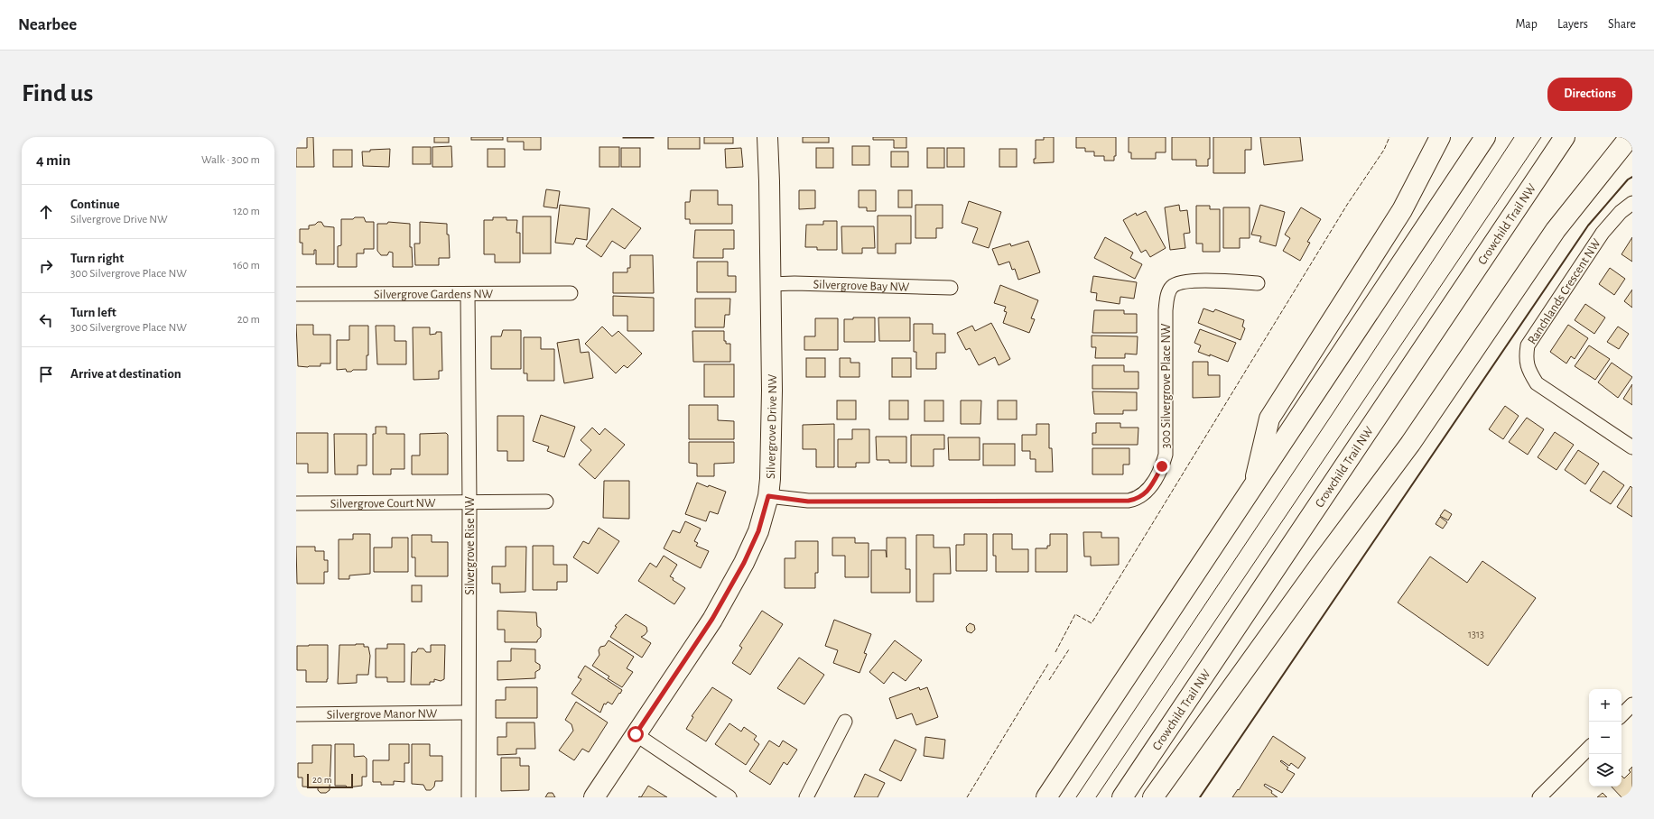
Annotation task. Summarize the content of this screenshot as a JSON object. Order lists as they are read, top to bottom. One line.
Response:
{"streets":{"main road":["Crowchild Trail NW","Silvergrove Drive NW"],"street":["Silvergrove Bay NW","Ranchlands Crescent NW","Silvergrove Gardens NW","300 Silvergrove Place NW","Silvergrove Court NW","Silvergrove Rise NW","Silvergrove Manor NW"]},"crossings":[["Silvergrove Bay NW","Silvergrove Drive NW"],["Silvergrove Gardens NW","Silvergrove Rise NW"],["300 Silvergrove Place NW","Silvergrove Drive NW"],["Silvergrove Court NW","Silvergrove Rise NW"],["Silvergrove Rise NW","Silvergrove Manor NW"]],"house_numbers":["1313"],"scale_bar":"20 m","page":{"header":"Nearbee","nav":["Map","Layers","Share"],"buttons":"Directions","title":"Find us","heading":["4 min","Walk · 300 m"],"list":[["Continue","Silvergrove Drive NW","120 m"],["Turn right","300 Silvergrove Place NW","160 m"],["Turn left","300 Silvergrove Place NW","20 m"],"Arrive at destination"],"map_buttons":["+","−"],"scale":"20 m"}}
